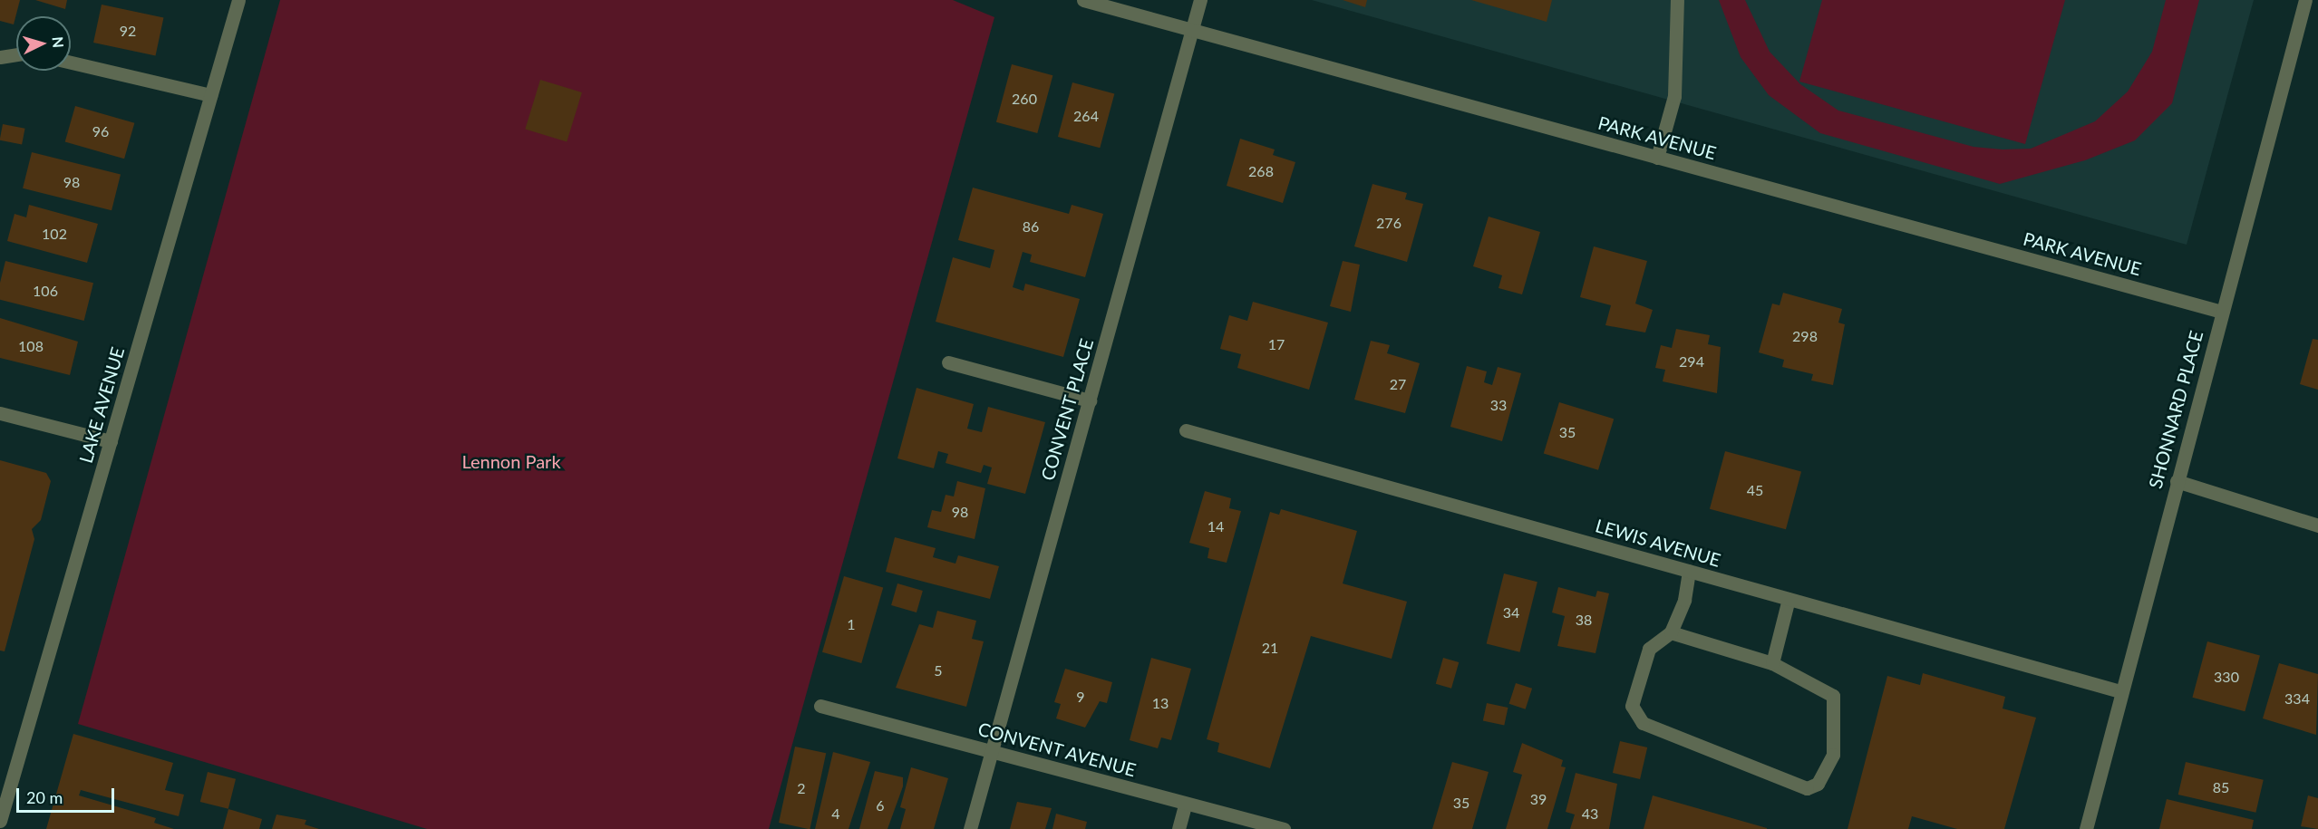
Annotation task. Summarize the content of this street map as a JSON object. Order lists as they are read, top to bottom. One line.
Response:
{"streets":{"street":["PARK AVENUE","LAKE AVENUE","CONVENT PLACE","SHONNARD PLACE","LEWIS AVENUE","CONVENT AVENUE"]},"crossings":[["PARK AVENUE","CONVENT PLACE"],["PARK AVENUE","SHONNARD PLACE"],["CONVENT PLACE","CONVENT AVENUE"],["SHONNARD PLACE","LEWIS AVENUE"]],"parks":["Lennon Park"],"house_numbers":["92","260","264","96","268","98","276","86","102","106","298","17","108","294","27","33","35","45","98","14","34","38","1","21","5","330","9","334","13","85","2","39","35","6","4","43"],"scale_bar":"20 m","north":"right"}
